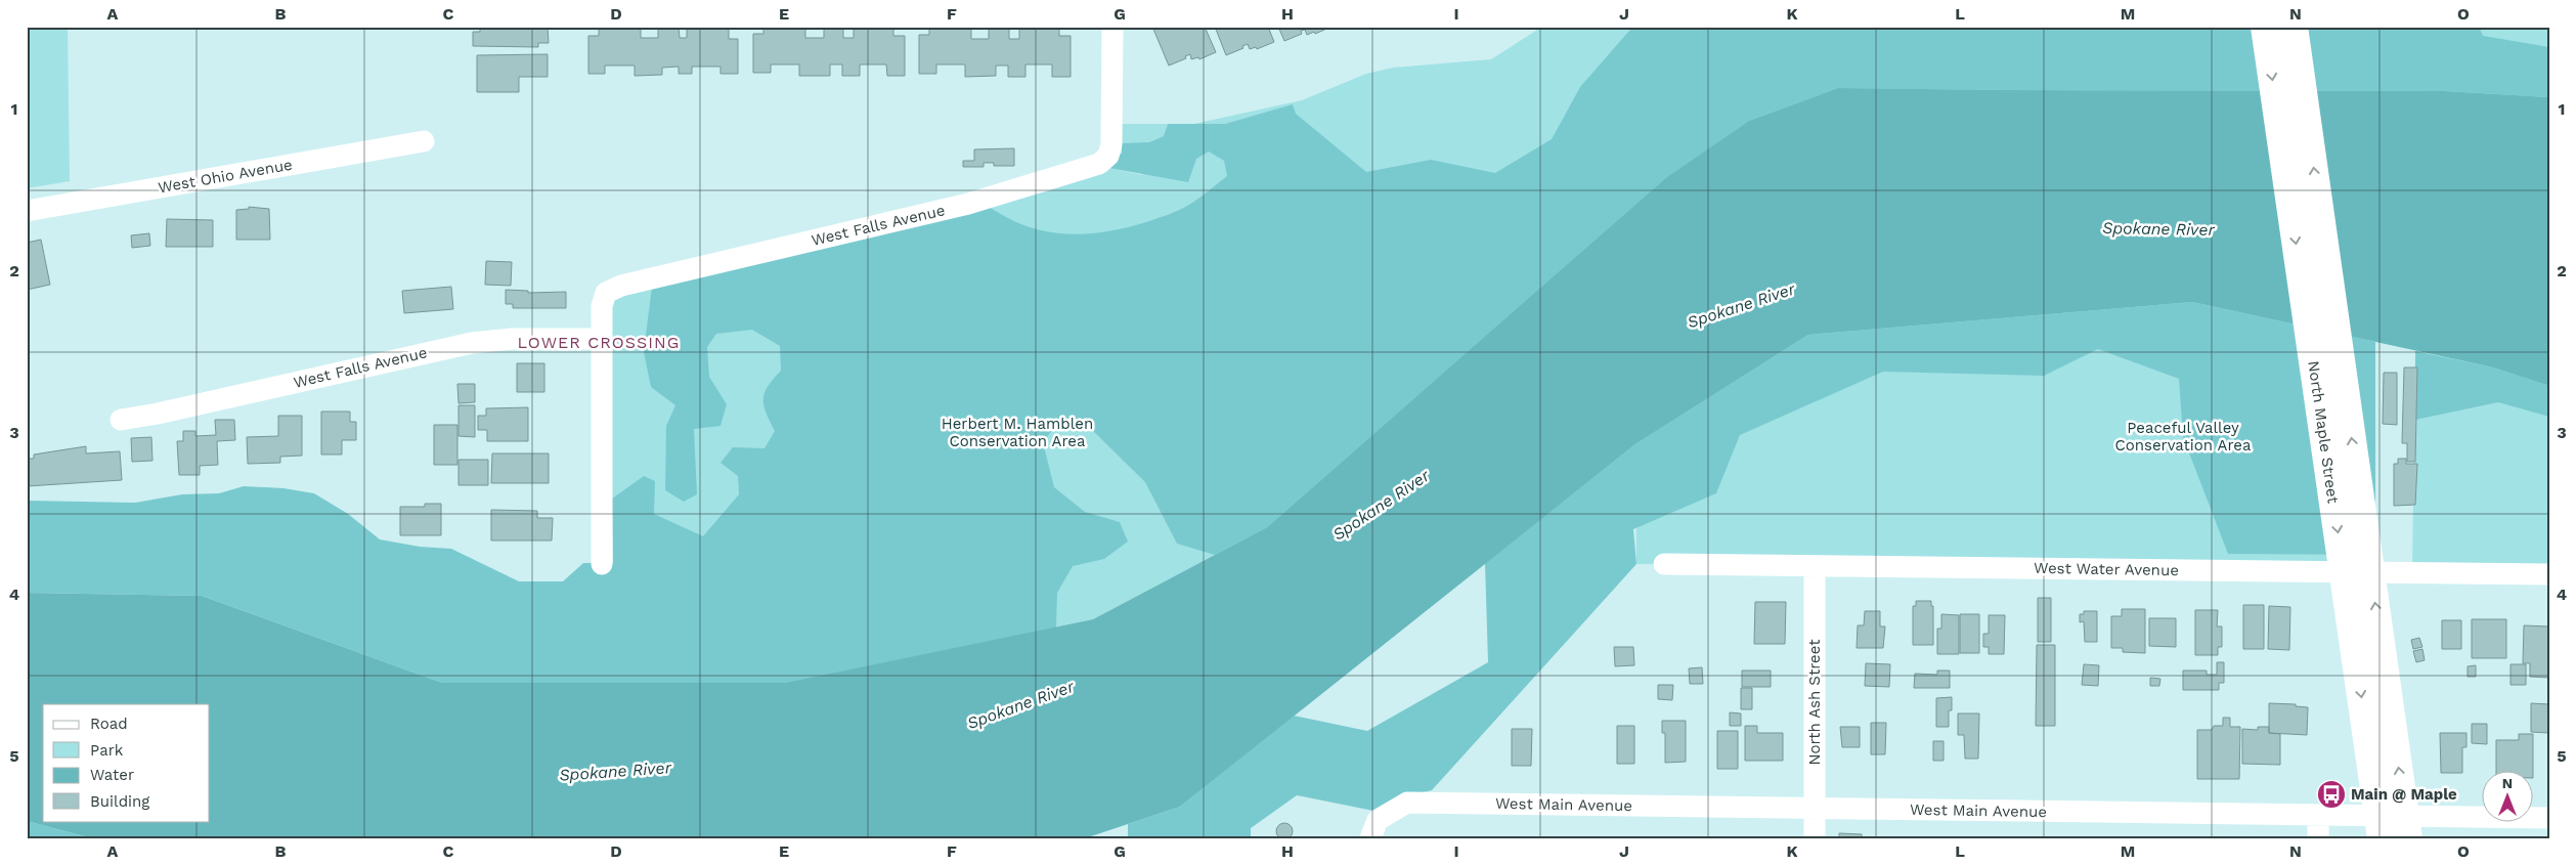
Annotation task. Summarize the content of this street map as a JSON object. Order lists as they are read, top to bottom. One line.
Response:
{"streets":{"main road":["North Maple Street"],"street":["West Ohio Avenue","West Falls Avenue","West Water Avenue","North Ash Street","West Main Avenue"]},"crossings":[["West Water Avenue","North Ash Street"],["North Ash Street","West Main Avenue"]],"districts":["LOWER CROSSING"],"water":["Spokane River"],"parks":["Herbert M. Hamblen Conservation Area","Peaceful Valley Conservation Area"],"places":{"bus stop":["Main @ Maple"]},"legend":["Road","Park","Water","Building"],"north":"top","grid":{"columns":["A","B","C","D","E","F","G","H","I","J","K","L","M","N","O"],"rows":["1","2","3","4","5"]}}
